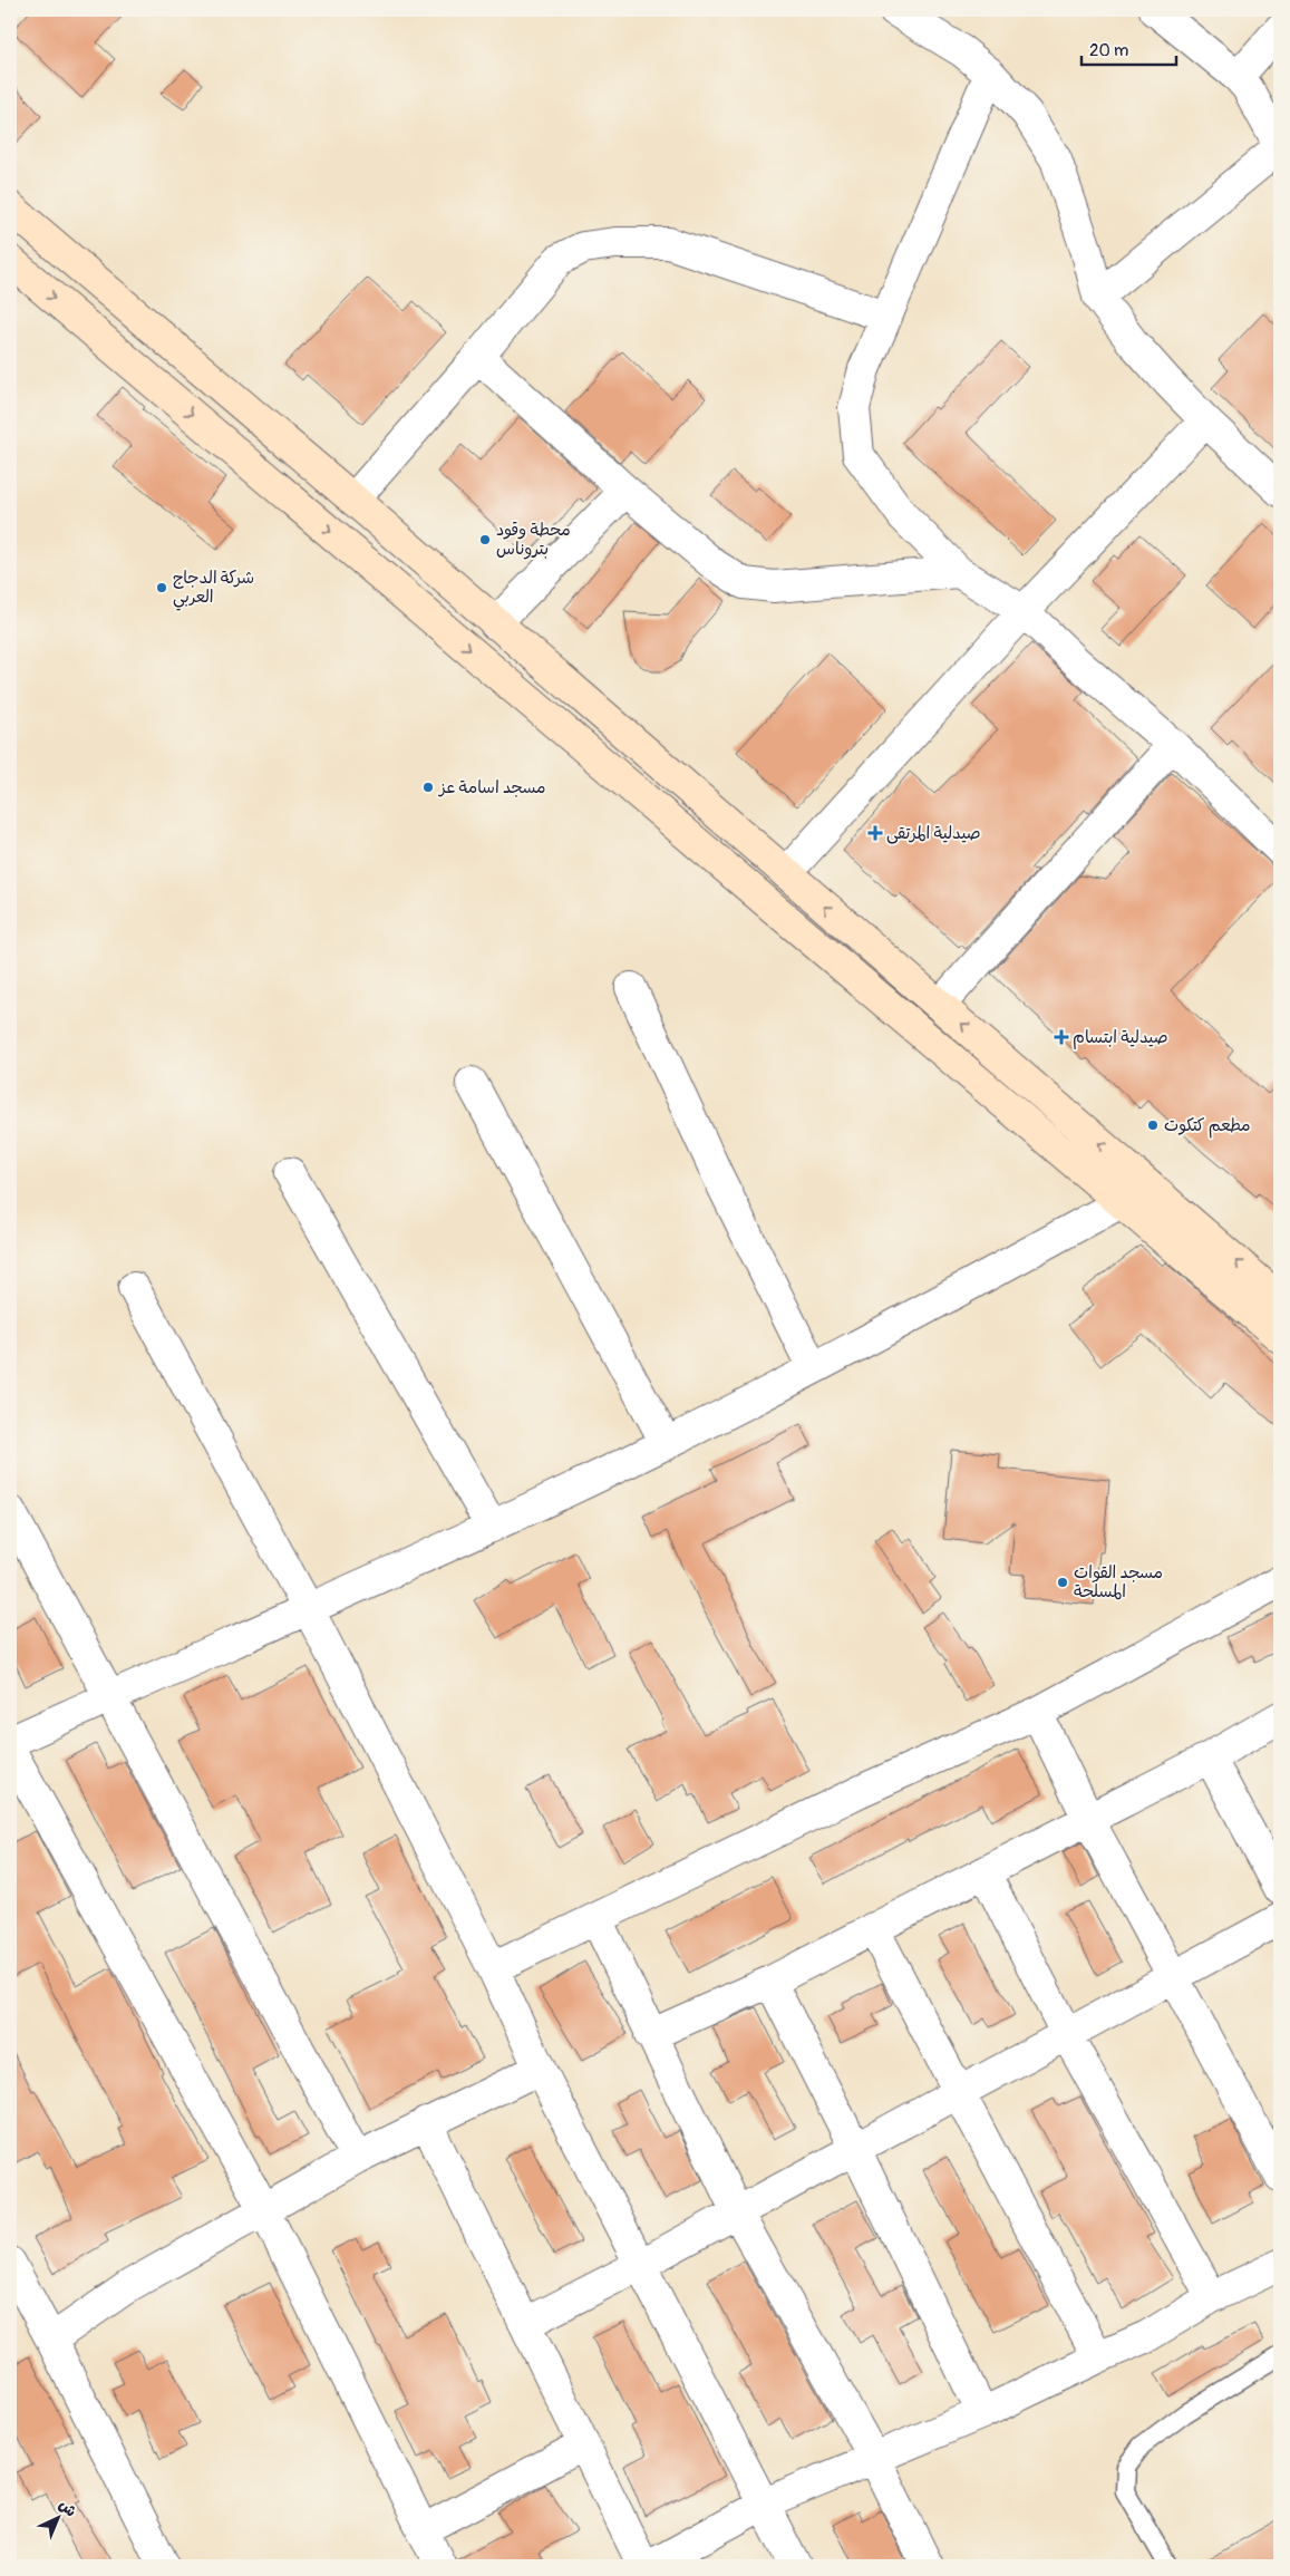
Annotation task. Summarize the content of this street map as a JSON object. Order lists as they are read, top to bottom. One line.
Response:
{"places":{"other":["محطة وقود بتروناس","شركة الدجاج العربي","مسجد اسامة عز","مطعم كتكوت","مسجد القوات المسلحة"],"health":["صيدلية المرتقى","صيدلية ابتسام"]},"scale_bar":"20 m","north":"top right"}
